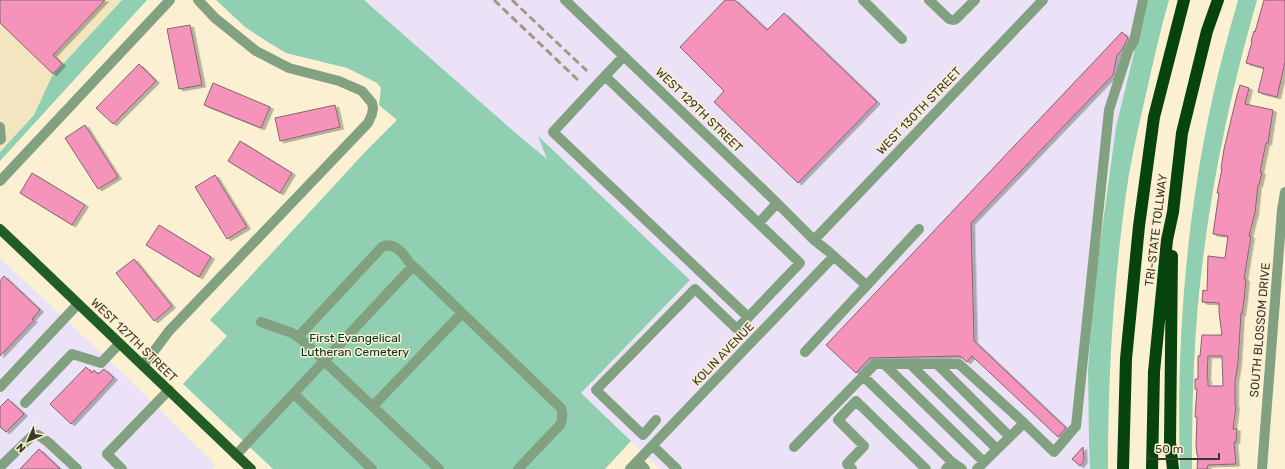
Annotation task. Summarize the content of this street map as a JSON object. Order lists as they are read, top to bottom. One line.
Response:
{"streets":{"highway":["TRI-STATE TOLLWAY"],"main road":["WEST 127TH STREET"],"street":["WEST 129TH STREET","WEST 130TH STREET","SOUTH BLOSSOM DRIVE","KOLIN AVENUE"]},"crossings":[["WEST 129TH STREET","WEST 130TH STREET"],["WEST 129TH STREET","KOLIN AVENUE"]],"parks":["First Evangelical Lutheran Cemetery"],"scale_bar":"50 m","north":"bottom left"}
